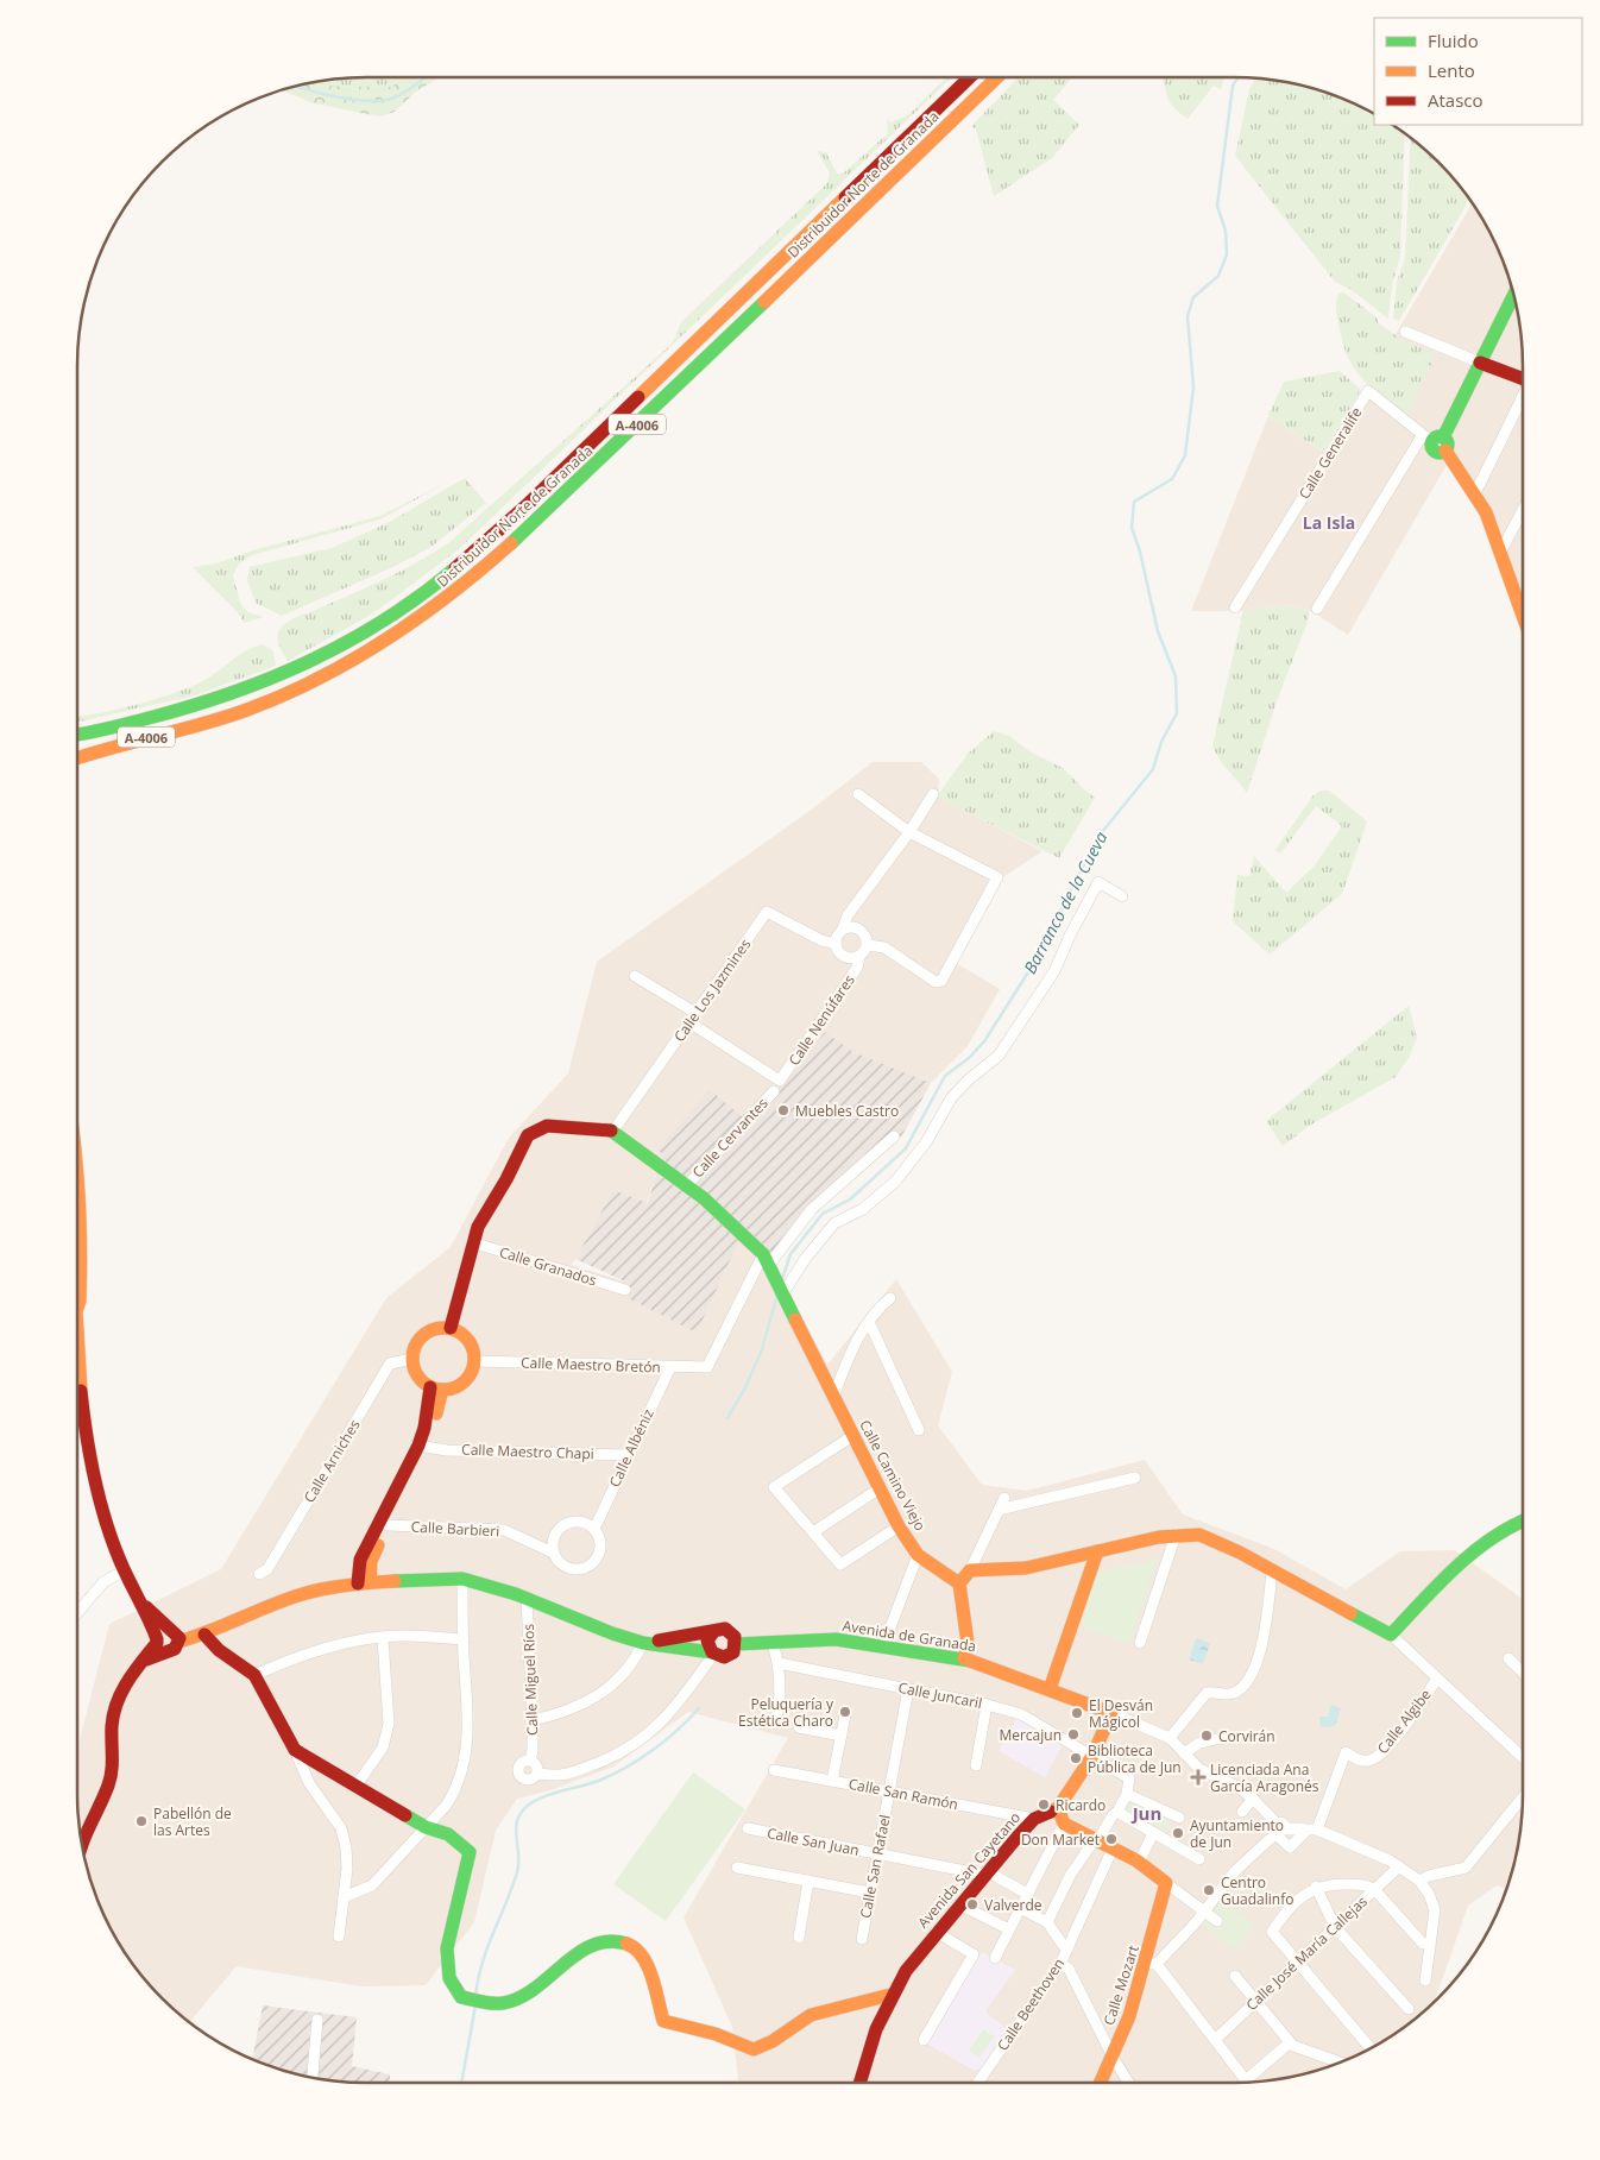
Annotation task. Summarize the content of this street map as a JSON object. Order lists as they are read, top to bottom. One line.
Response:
{"streets":{"street":["Distribuidor Norte de Granada","A-4006","Calle Generalife","Calle Los Jazmines","Calle Nenúfares","Calle Cervantes","Calle Granados","Calle Maestro Bretón","Calle Albéniz","Calle Maestro Chapi","Calle Arniches","Calle Camino Viejo","Calle Barbieri","Avenida de Granada","Calle Miguel Ríos","Calle Juncaril","Calle Algibe","Calle San Ramón","Calle San Juan","Calle San Rafael","Avenida San Cayetano","Calle José María Callejas","Calle Mozart","Calle Beethoven"]},"crossings":[["Calle Los Jazmines","Calle Nenúfares"],["Calle Los Jazmines","Calle Camino Viejo"],["Calle Cervantes","Calle Camino Viejo"],["Calle Maestro Bretón","Calle Albéniz"],["Calle Maestro Bretón","Calle Arniches"],["Calle Maestro Bretón","Calle Camino Viejo"],["Calle Albéniz","Calle Maestro Chapi"],["Calle Albéniz","Calle Barbieri"],["Calle Juncaril","Calle San Rafael"],["Calle San Ramón","Calle San Rafael"],["Calle San Ramón","Avenida San Cayetano"],["Calle San Juan","Calle San Rafael"],["Calle San Juan","Avenida San Cayetano"]],"districts":["La Isla","Jun"],"water":["Barranco de la Cueva"],"places":{"other":["Muebles Castro","Peluquería y Estética Charo","El Desván Mágicol","Mercajun","Corvirán","Biblioteca Pública de Jun","Ricardo","Pabellón de las Artes","Ayuntamiento de Jun","Don Market","Centro Guadalinfo","Valverde"],"health":["Licenciada Ana García Aragonés"]},"legend":["Fluido","Lento","Atasco"]}
